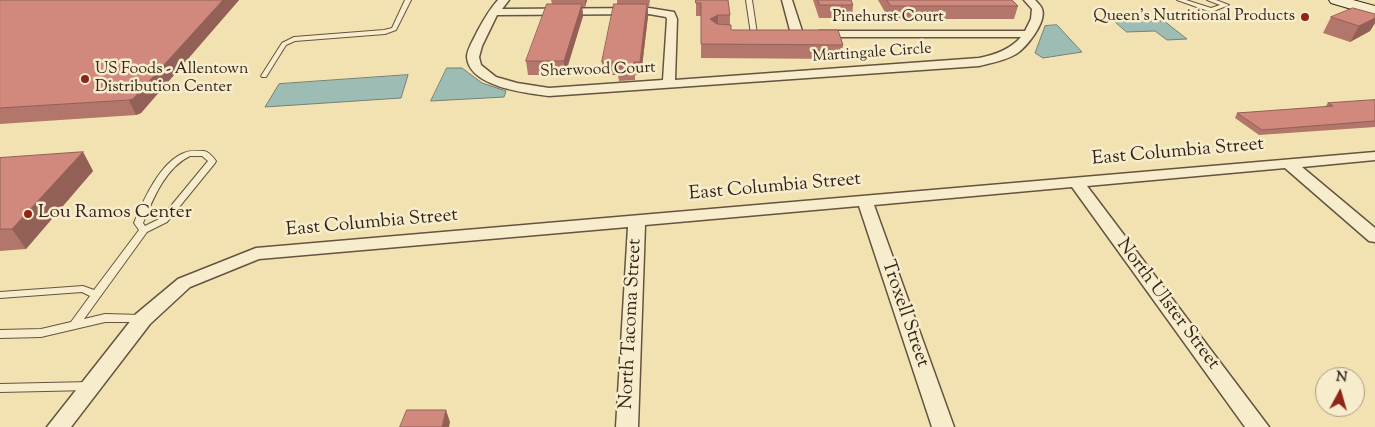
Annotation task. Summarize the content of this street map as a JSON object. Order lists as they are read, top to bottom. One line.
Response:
{"streets":{"street":["Pinehurst Court","Martingale Circle","Sherwood Court","East Columbia Street","North Ulster Street","Troxell Street","North Tacoma Street"]},"crossings":[["Pinehurst Court","Martingale Circle"],["Martingale Circle","Sherwood Court"],["East Columbia Street","North Ulster Street"],["East Columbia Street","Troxell Street"],["East Columbia Street","North Tacoma Street"]],"places":["Queen's Nutritional Products","US Foods - Allentown Distribution Center","Lou Ramos Center"],"north":"top"}
